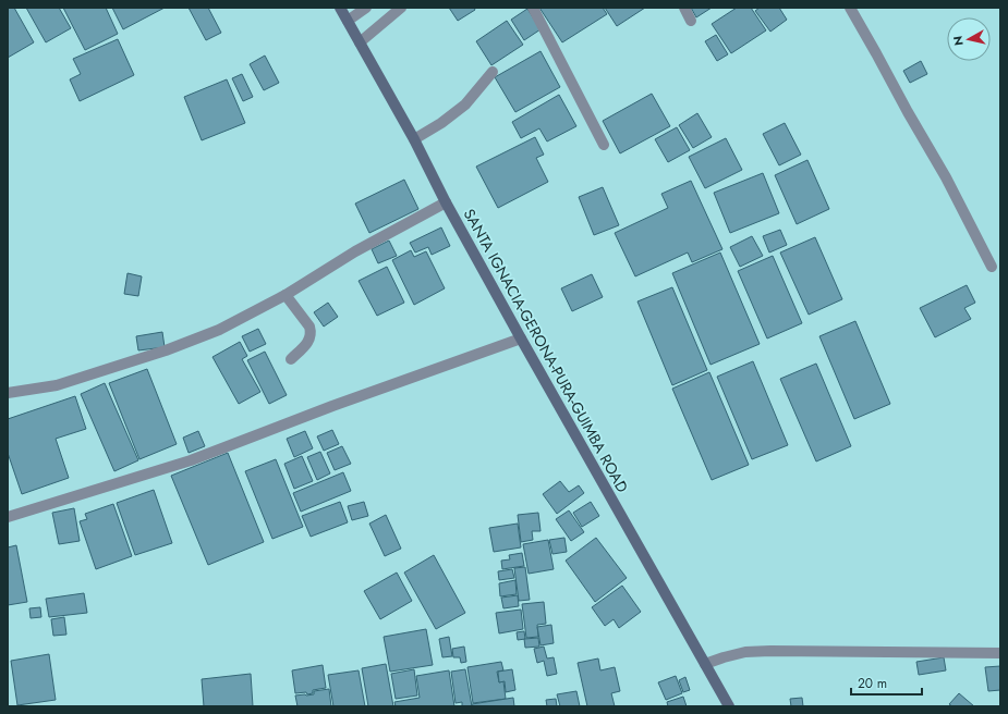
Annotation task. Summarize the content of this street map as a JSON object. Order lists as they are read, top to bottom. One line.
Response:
{"streets":{"main road":["SANTA IGNACIA-GERONA-PURA-GUIMBA ROAD"]},"scale_bar":"20 m","north":"left"}
